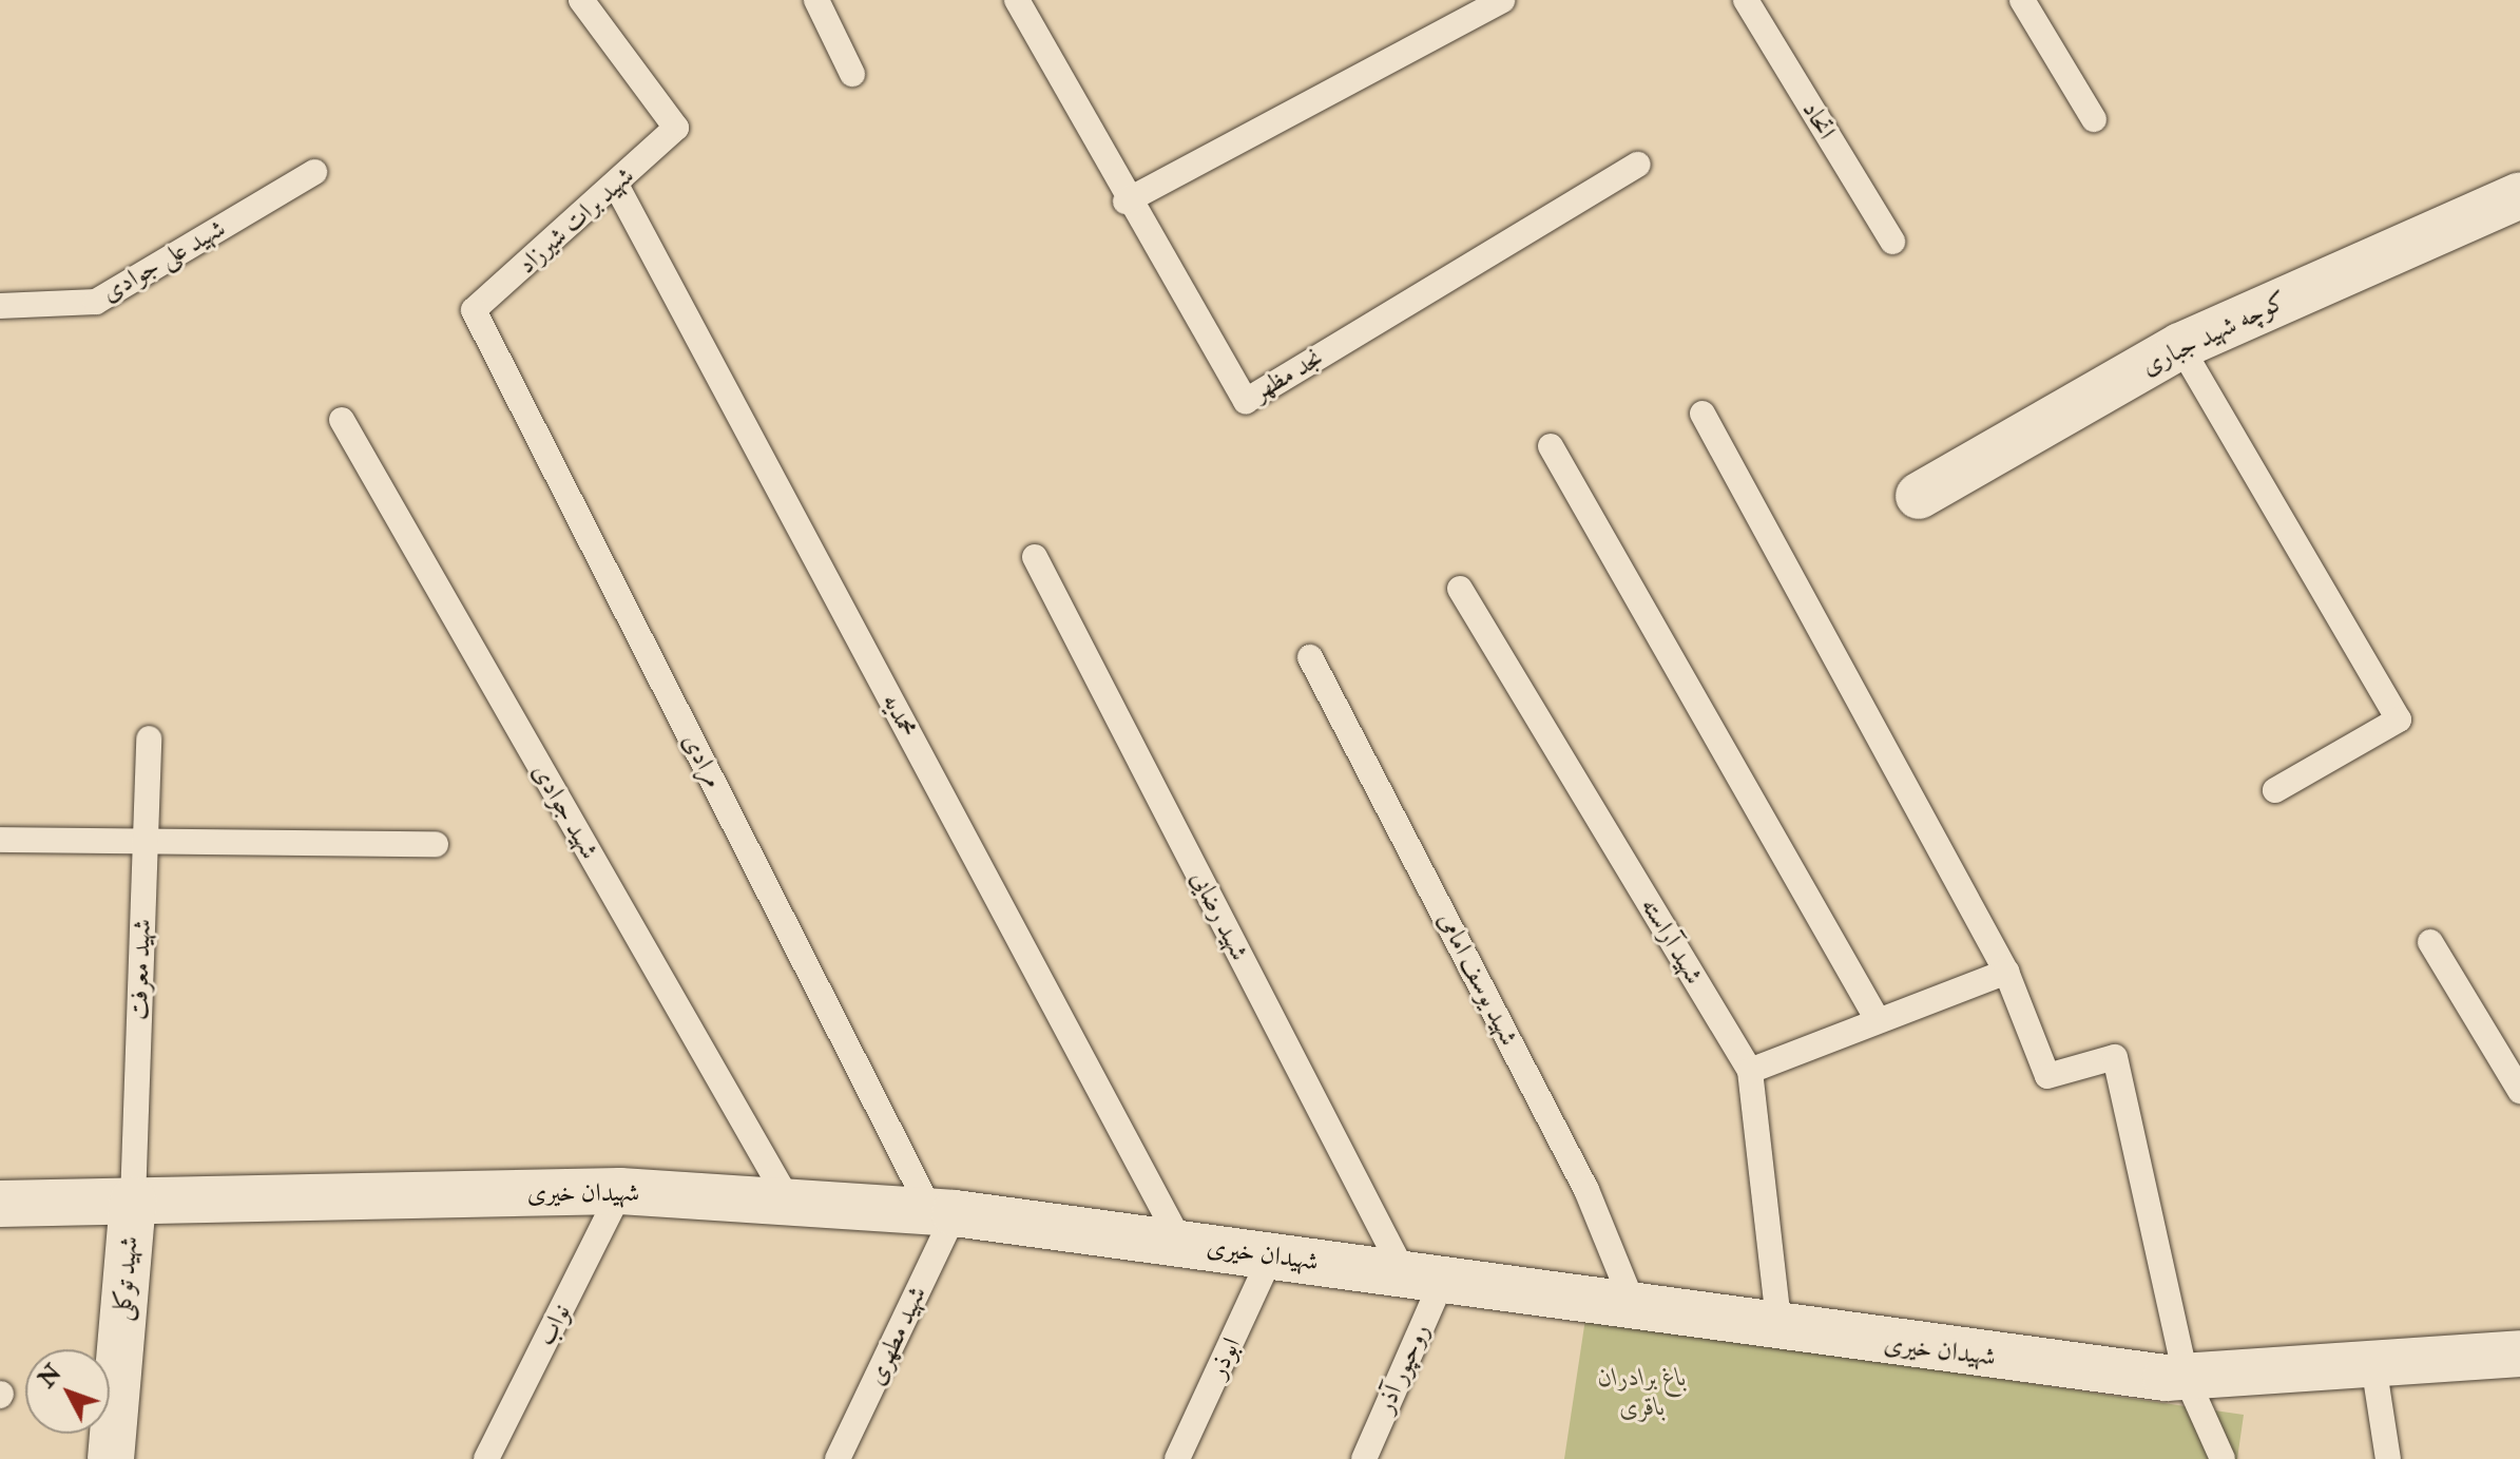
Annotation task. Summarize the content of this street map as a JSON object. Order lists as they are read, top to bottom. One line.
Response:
{"streets":{"street":["کوچه شهید جباری","شهیدان خیری","شهید توکلی"],"lane":["اتحاد","شهید برات شیرزاد","شهید علی جوادی","نجد مظهر","محمدیه","مرادی","شهید جوادی","شهید رضایی","شهید آراسته","شهید معرفت","شهید یوسف امامی","نواب","شهید مطهری","ابوذر","روحپور آذر"]},"crossings":[["شهید برات شیرزاد","محمدیه"],["شهید برات شیرزاد","مرادی"],["محمدیه","شهیدان خیری"],["مرادی","شهیدان خیری"],["مرادی","شهید مطهری"],["شهید جوادی","شهیدان خیری"],["شهید رضایی","شهیدان خیری"],["شهید رضایی","روحپور آذر"],["شهید آراسته","شهیدان خیری"],["شهید معرفت","شهیدان خیری"],["شهید معرفت","شهید توکلی"],["شهید یوسف امامی","شهیدان خیری"],["شهیدان خیری","شهید توکلی"],["شهیدان خیری","نواب"],["شهیدان خیری","شهید مطهری"],["شهیدان خیری","ابوذر"],["شهیدان خیری","روحپور آذر"]],"parks":["باغ برادران باقری"],"north":"top left"}
